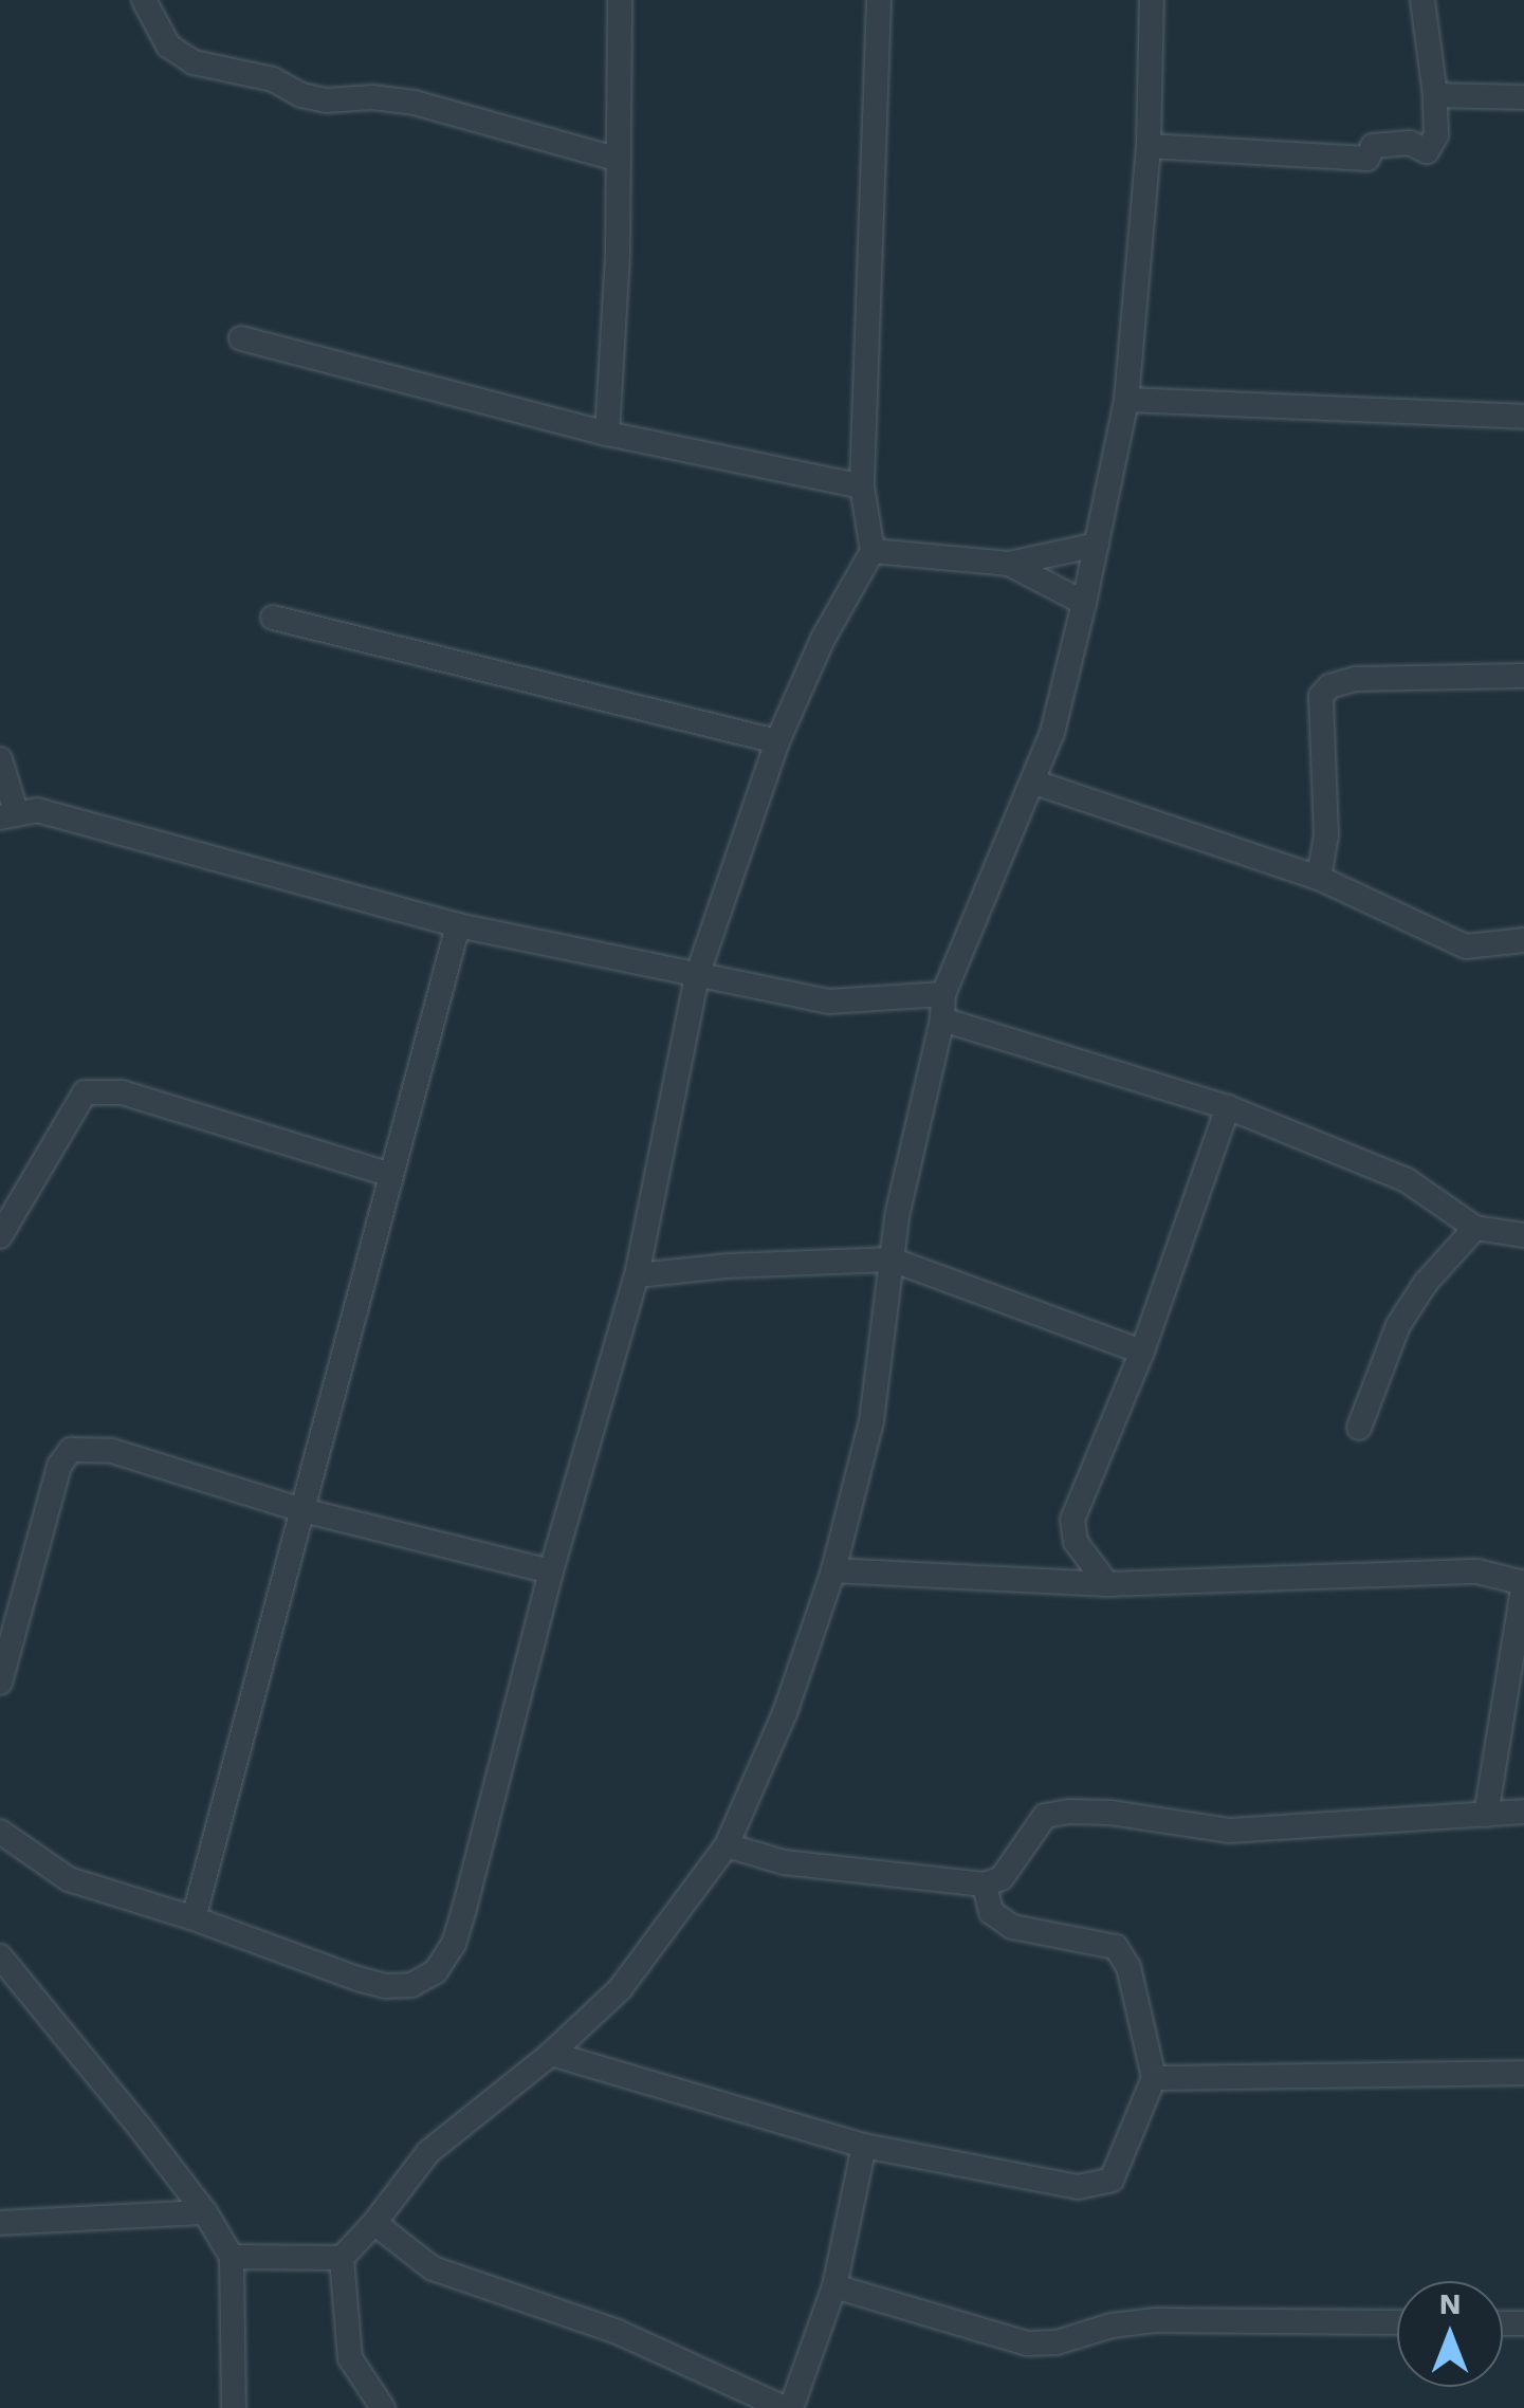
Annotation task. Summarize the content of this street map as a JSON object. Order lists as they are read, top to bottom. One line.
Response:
{"north":"top"}
